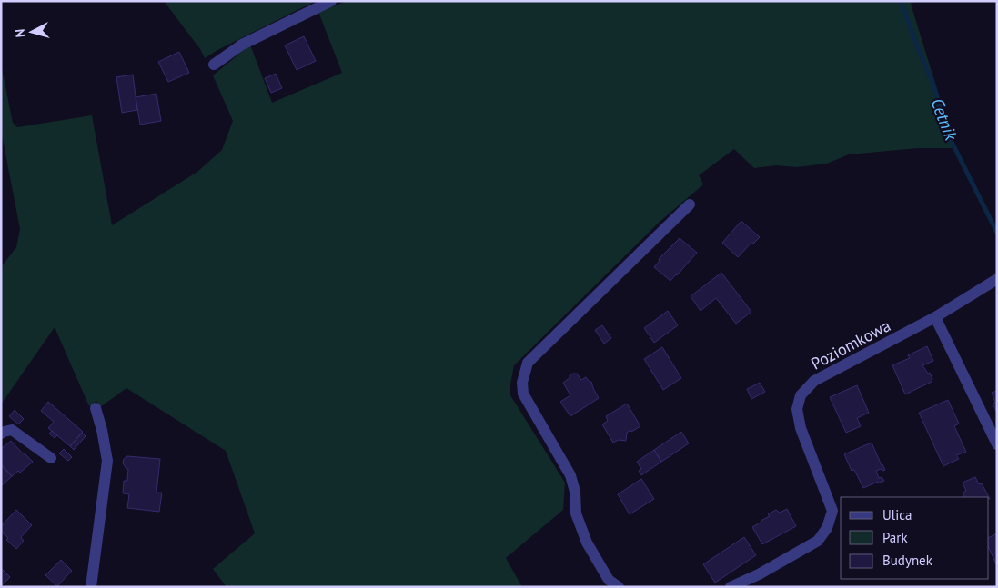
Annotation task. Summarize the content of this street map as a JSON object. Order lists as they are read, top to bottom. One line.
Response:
{"streets":{"street":["Poziomkowa"]},"water":["Cetnik"],"legend":["Ulica","Park","Budynek"],"north":"left"}
